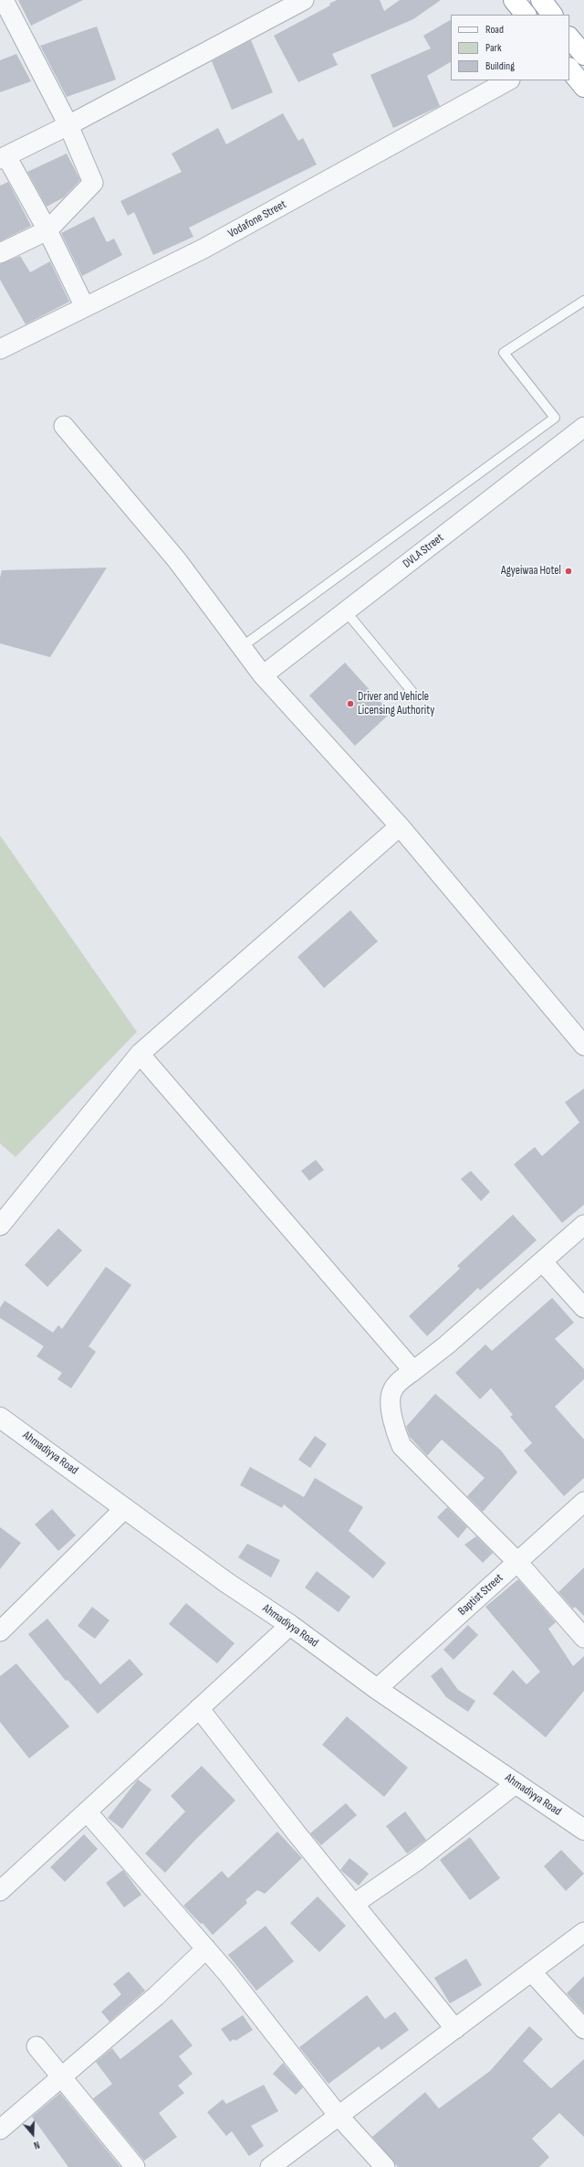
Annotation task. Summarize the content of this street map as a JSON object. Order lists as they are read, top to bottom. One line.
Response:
{"streets":{"street":["Vodafone Street","DVLA Street","Ahmadiyya Road","Baptist Street"]},"crossings":[["Ahmadiyya Road","Baptist Street"]],"places":["Agyeiwaa Hotel","Driver and Vehicle Licensing Authority"],"legend":["Road","Park","Building"],"north":"bottom"}
